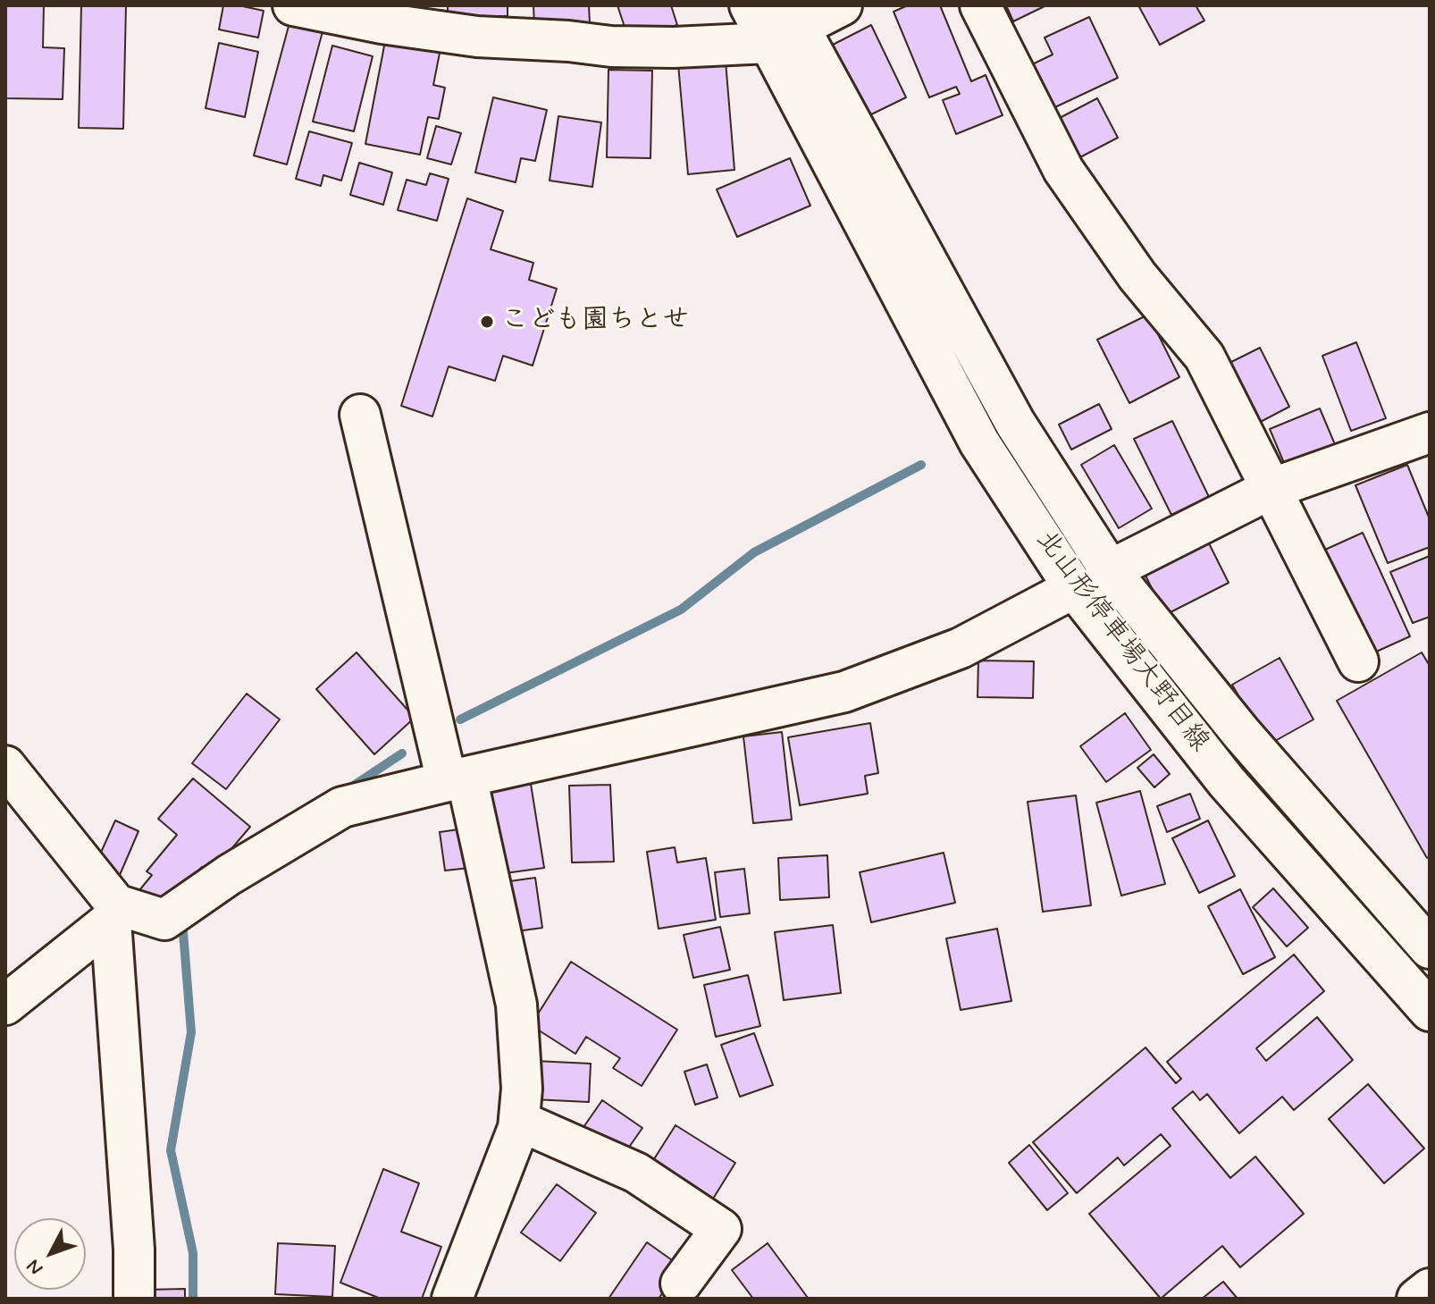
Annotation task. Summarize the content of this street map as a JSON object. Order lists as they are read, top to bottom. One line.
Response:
{"streets":{"main road":["北山形停車場大野目線"]},"places":["こども園ちとせ"],"north":"bottom left"}
